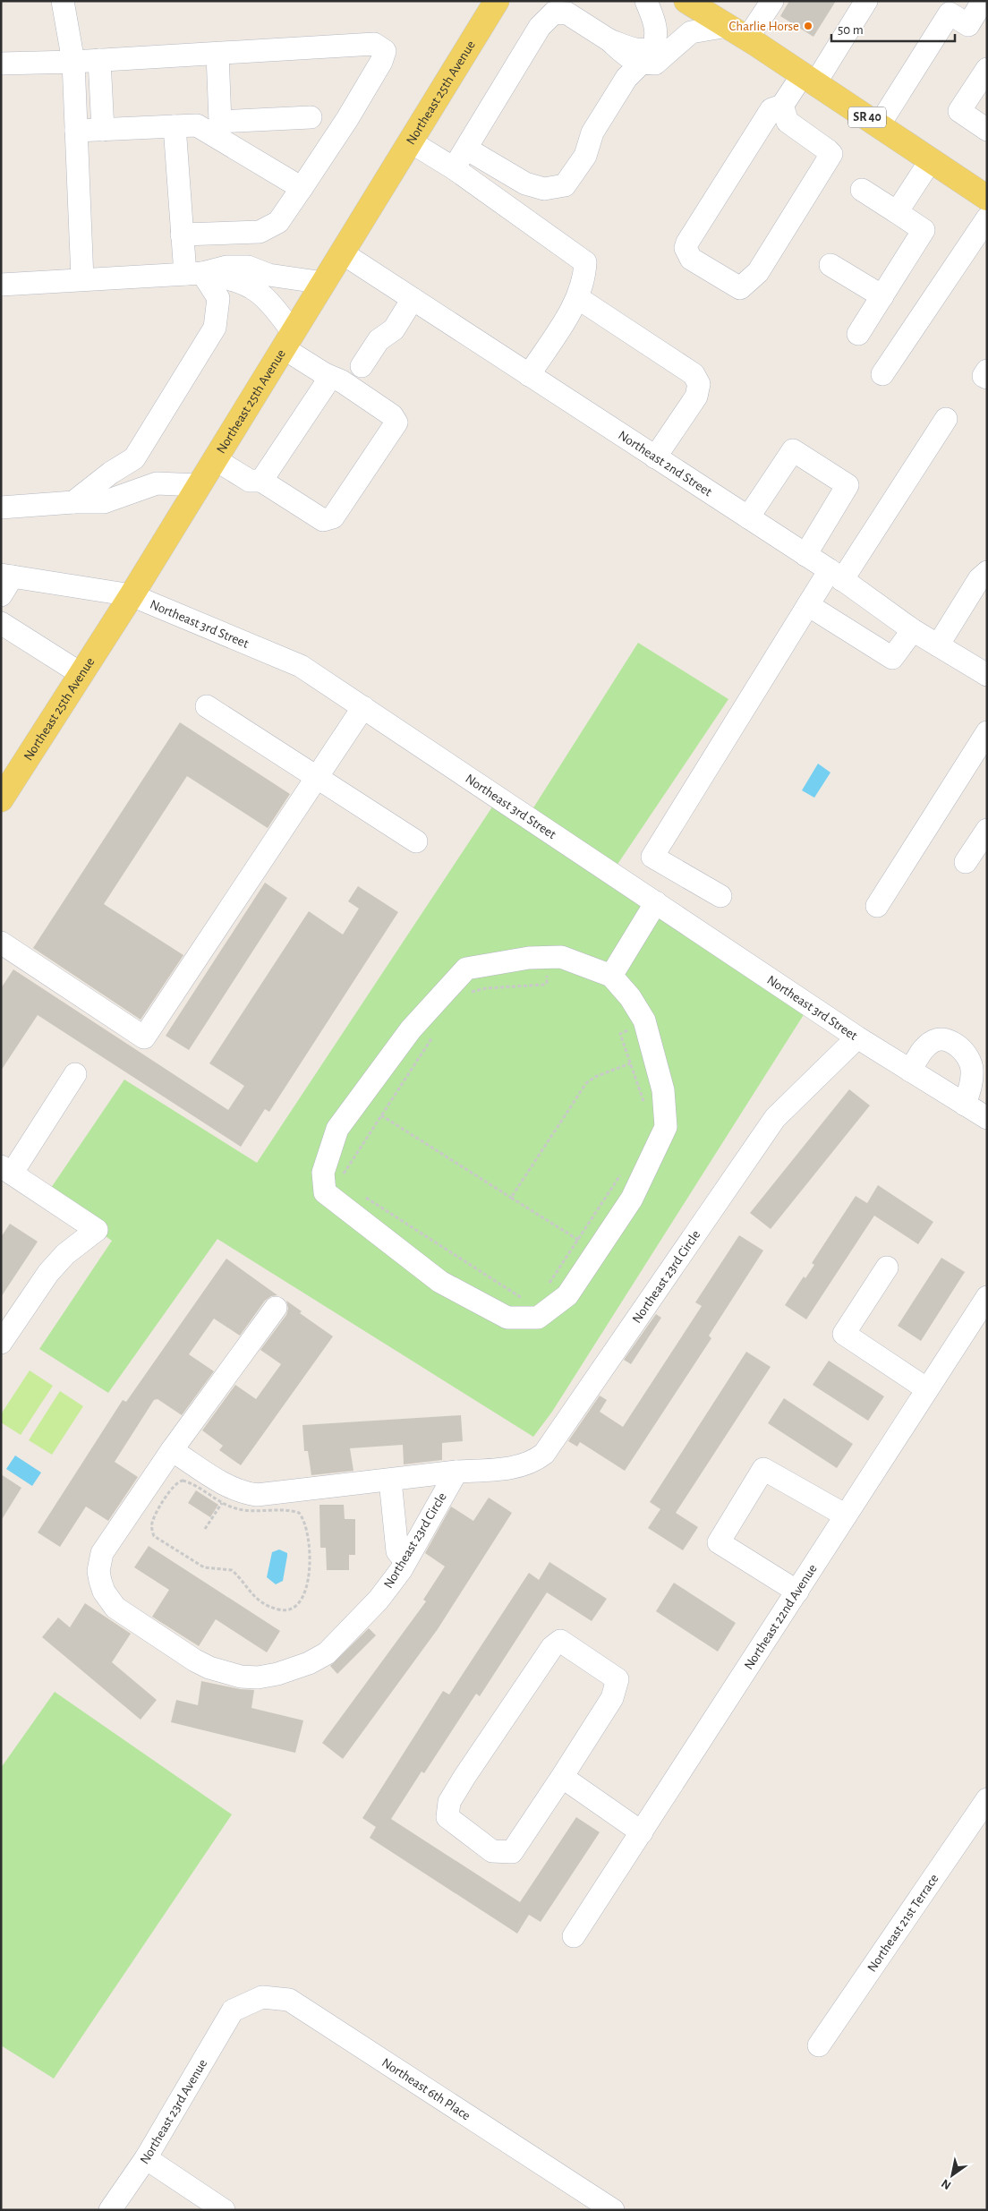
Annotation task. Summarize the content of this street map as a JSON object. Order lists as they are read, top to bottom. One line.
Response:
{"streets":{"main road":["Northeast 25th Avenue","SR 40"],"street":["Northeast 2nd Street","Northeast 3rd Street","Northeast 23rd Circle","Northeast 22nd Avenue","Northeast 21st Terrace","Northeast 6th Place","Northeast 23rd Avenue"]},"crossings":[["Northeast 25th Avenue","Northeast 2nd Street"],["Northeast 25th Avenue","Northeast 3rd Street"],["Northeast 3rd Street","Northeast 23rd Circle"],["Northeast 6th Place","Northeast 23rd Avenue"]],"places":["Charlie Horse"],"scale_bar":"50 m","north":"bottom left"}
